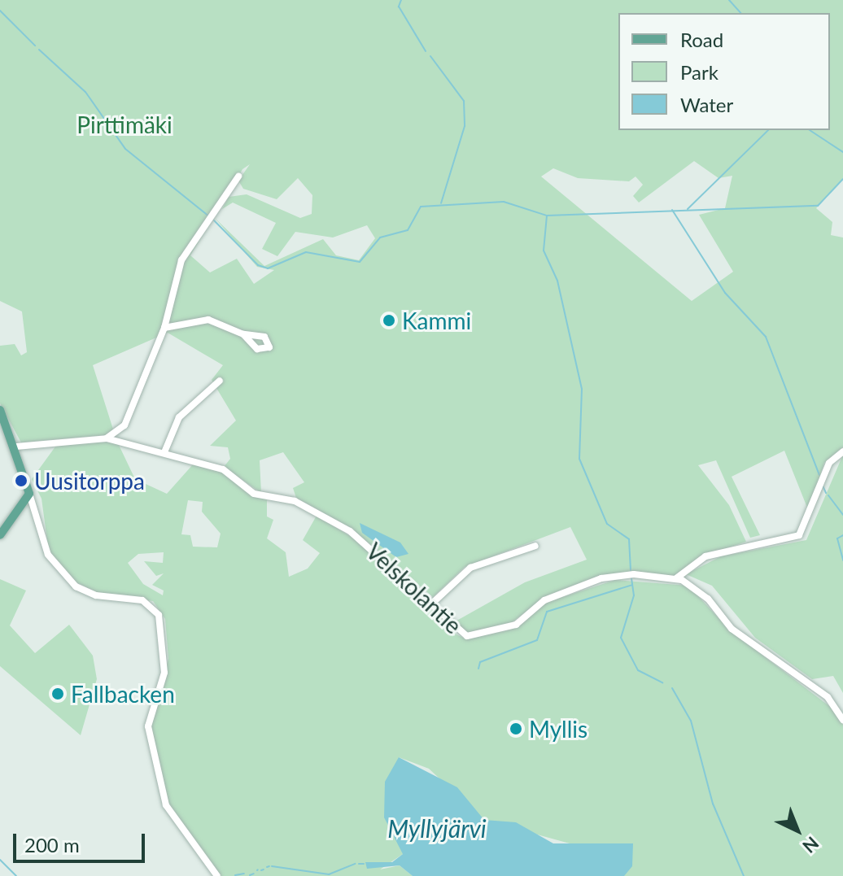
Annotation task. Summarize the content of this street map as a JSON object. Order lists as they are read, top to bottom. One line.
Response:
{"streets":{"street":["Velskolantie"]},"water":["Myllyjärvi"],"parks":["Pirttimäki"],"places":["Kammi","Uusitorppa","Fallbacken","Myllis"],"legend":["Road","Park","Water"],"scale_bar":"200 m","north":"bottom right"}
